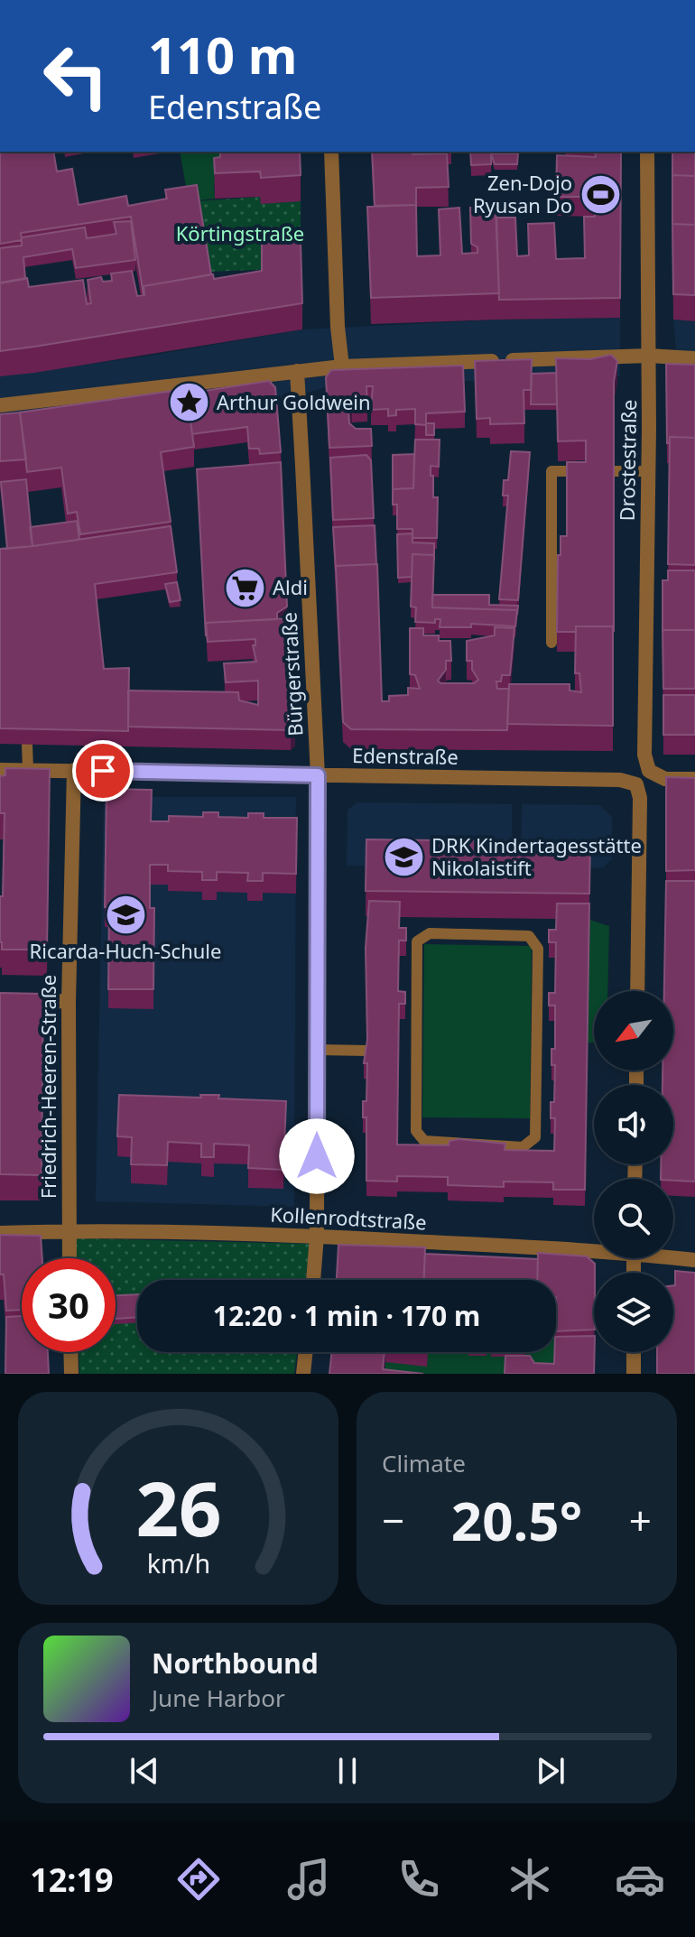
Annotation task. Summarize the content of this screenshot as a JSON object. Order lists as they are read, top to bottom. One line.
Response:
{"streets":{"street":["Drostestraße","Bürgerstraße","Edenstraße","Friedrich-Heeren-Straße","Kollenrodtstraße"]},"crossings":[["Bürgerstraße","Edenstraße"],["Bürgerstraße","Kollenrodtstraße"],["Edenstraße","Friedrich-Heeren-Straße"],["Friedrich-Heeren-Straße","Kollenrodtstraße"]],"parks":["Körtingstraße"],"places":{"sports":["Zen-Dojo Ryusan Do"],"place":["Arthur Goldwein"],"supermarket":["Aldi"],"school or university":["DRK Kindertagesstätte Nikolaistift","Ricarda-Huch-Schule"]},"north":"bottom left","page":{"turn":["110 m","Edenstraße"],"limit":"30","trip":"12:20 · 1 min · 170 m","tile":"Climate","heat":["−","20.5°","+"],"song":["Northbound","June Harbor"],"tabs":"12:19","gauge":["26","km/h"]}}
